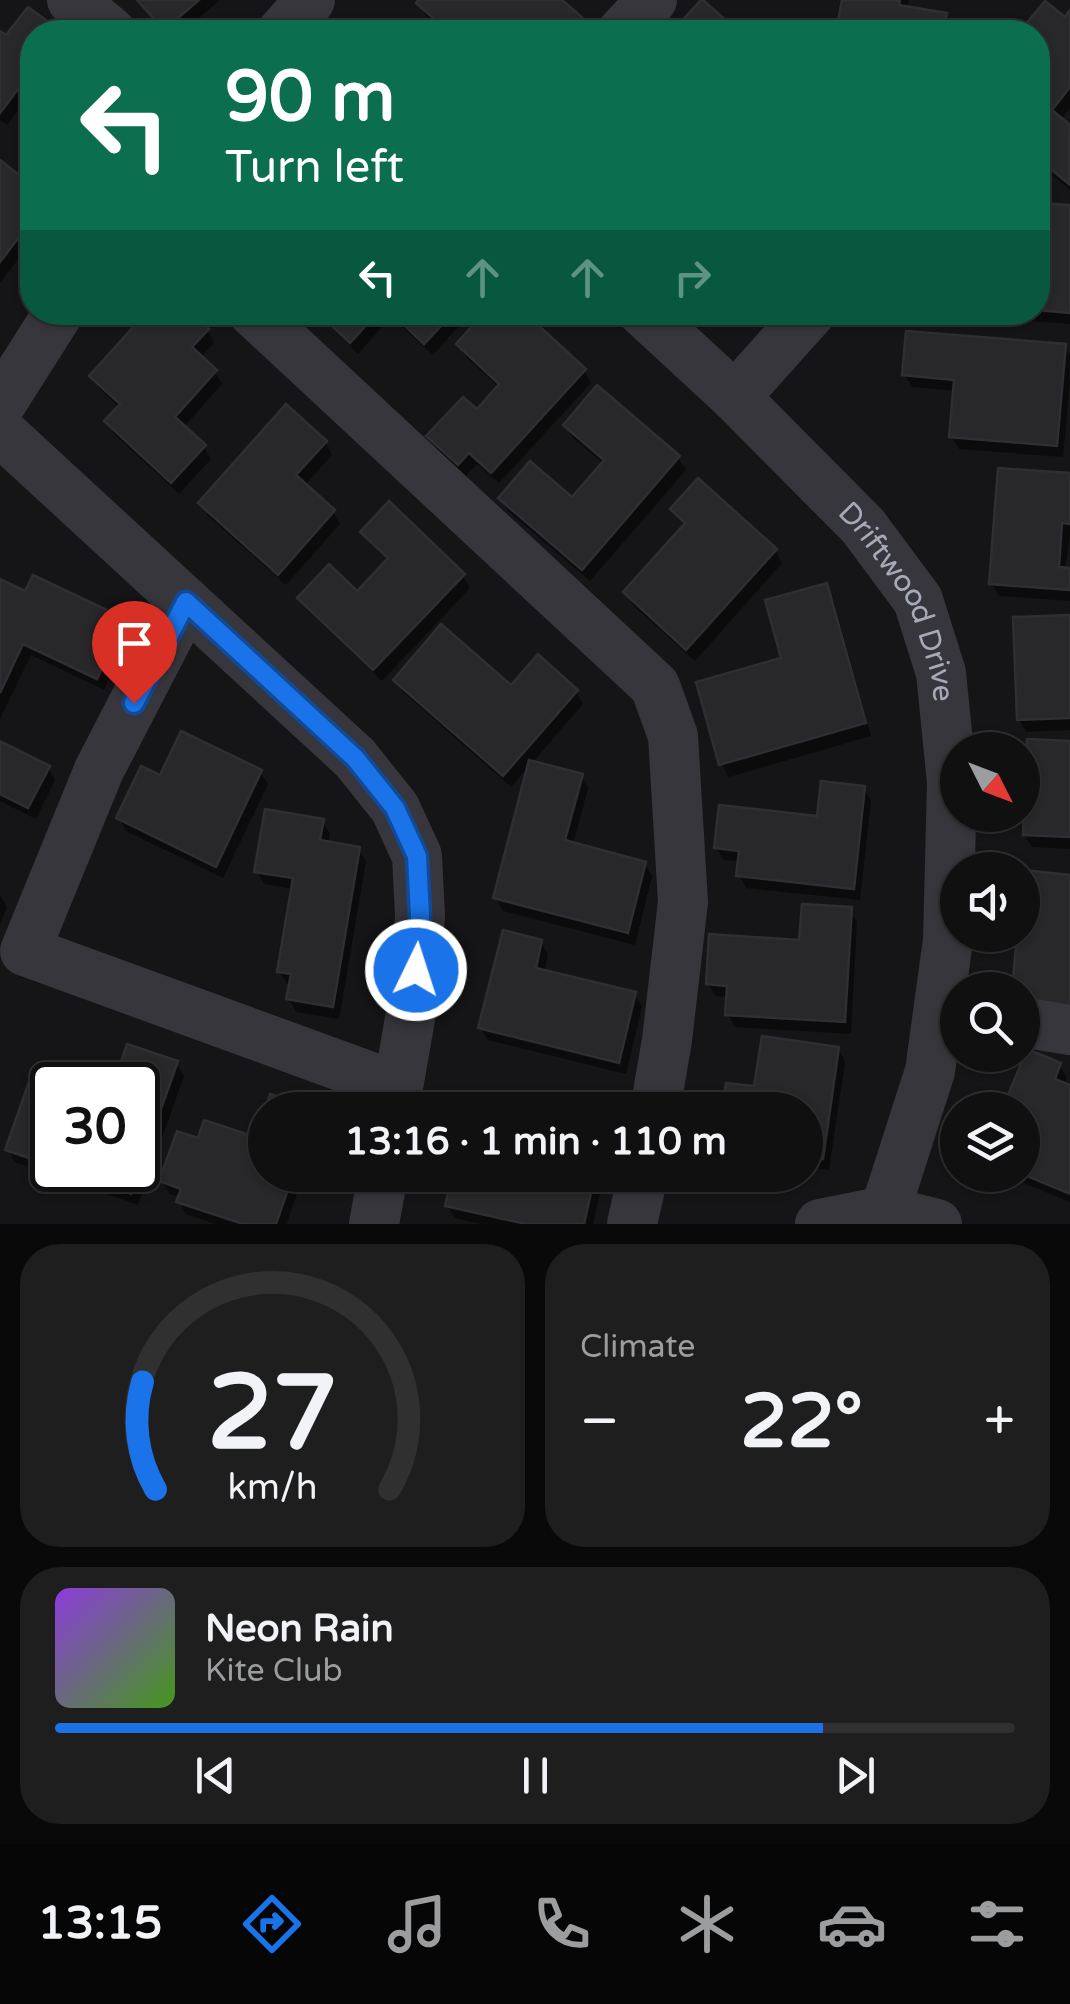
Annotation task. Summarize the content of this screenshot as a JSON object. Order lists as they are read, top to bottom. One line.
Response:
{"streets":{"street":["Driftwood Drive"]},"north":"bottom right","page":{"turn":["90 m","Turn left"],"limit":"30","trip":"13:16 · 1 min · 110 m","tile":"Climate","heat":["−","22°","+"],"song":["Neon Rain","Kite Club"],"tabs":"13:15","gauge":["27","km/h"]}}
